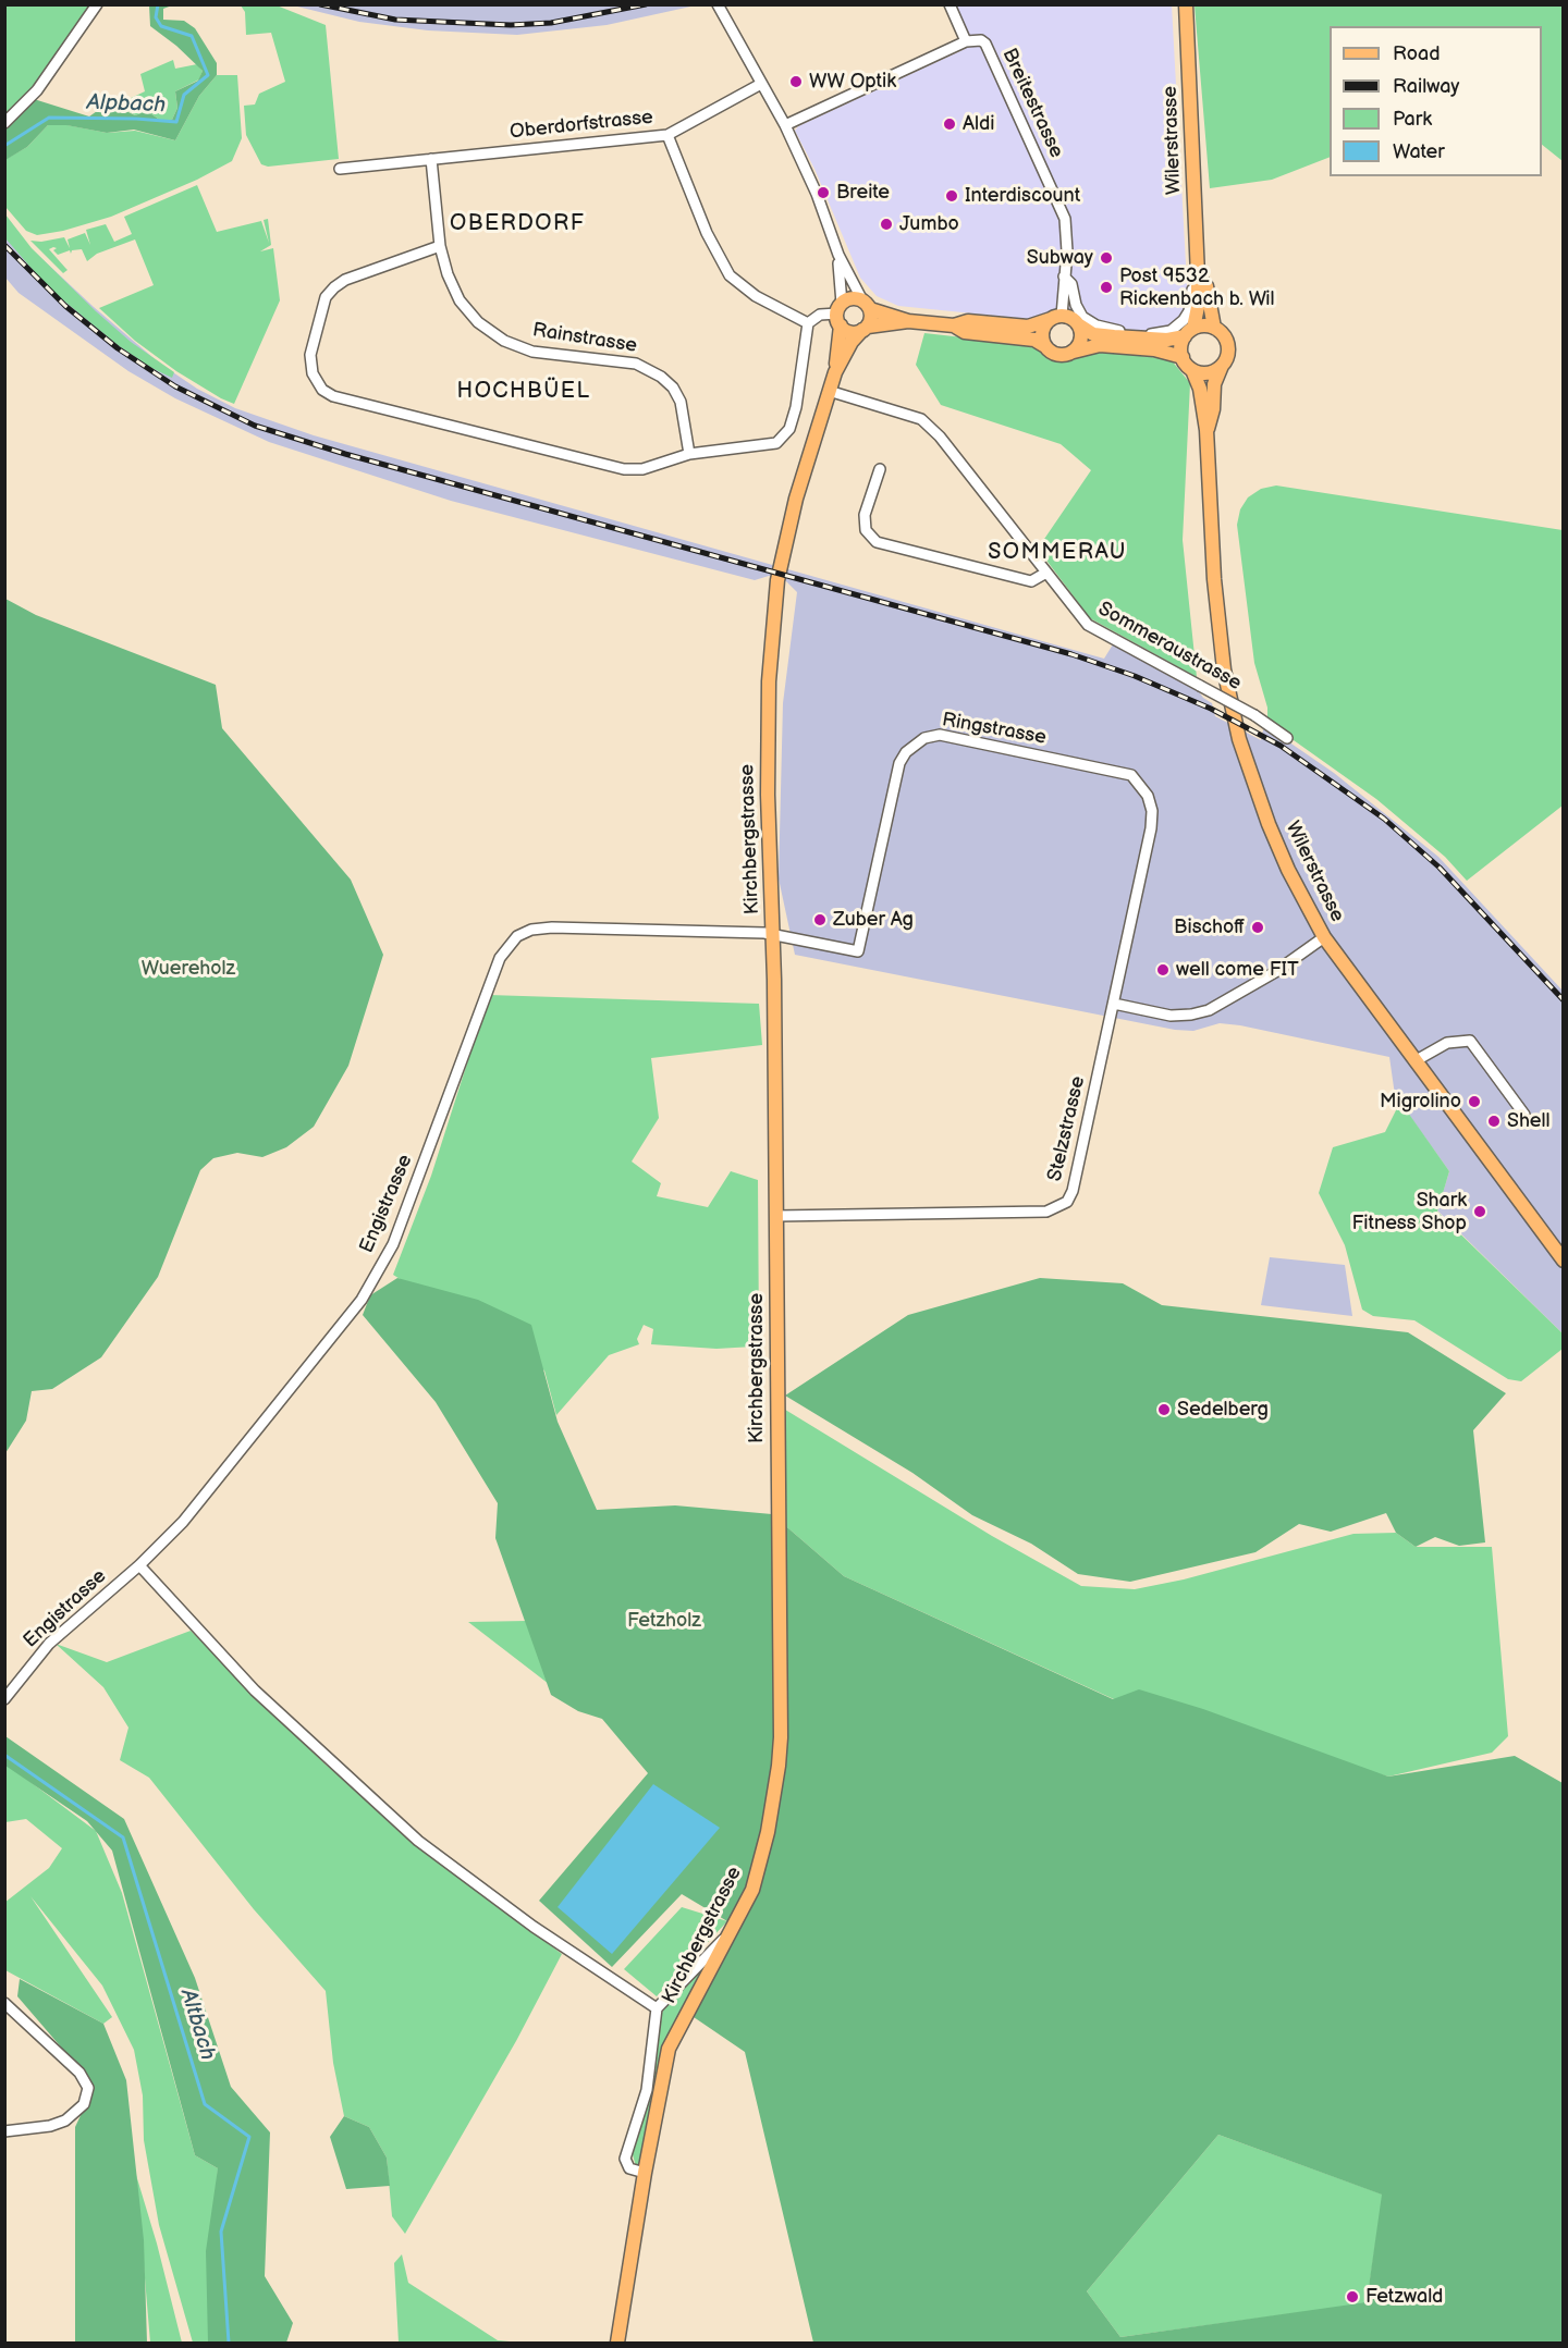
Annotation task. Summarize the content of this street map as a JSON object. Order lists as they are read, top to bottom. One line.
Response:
{"streets":{"main road":["Wilerstrasse","Kirchbergstrasse"],"street":["Breitestrasse","Oberdorfstrasse","Rainstrasse","Sommeraustrasse","Ringstrasse","Stelzstrasse","Engistrasse"]},"crossings":[["Breitestrasse","Wilerstrasse"],["Oberdorfstrasse","Rainstrasse"],["Sommeraustrasse","Kirchbergstrasse"],["Ringstrasse","Kirchbergstrasse"],["Ringstrasse","Stelzstrasse"],["Ringstrasse","Engistrasse"],["Kirchbergstrasse","Stelzstrasse"],["Kirchbergstrasse","Engistrasse"]],"districts":["OBERDORF","HOCHBÜEL","SOMMERAU"],"water":["Alpbach","Altbach"],"parks":["Wuereholz","Fetzholz"],"places":["WW Optik","Aldi","Breite","Interdiscount","Jumbo","Subway","Post 9532 Rickenbach b. Wil","Zuber Ag","Bischoff","well come FIT","Migrolino","Shell","Shark Fitness Shop","Sedelberg","Fetzwald"],"legend":["Road","Railway","Park","Water"]}
